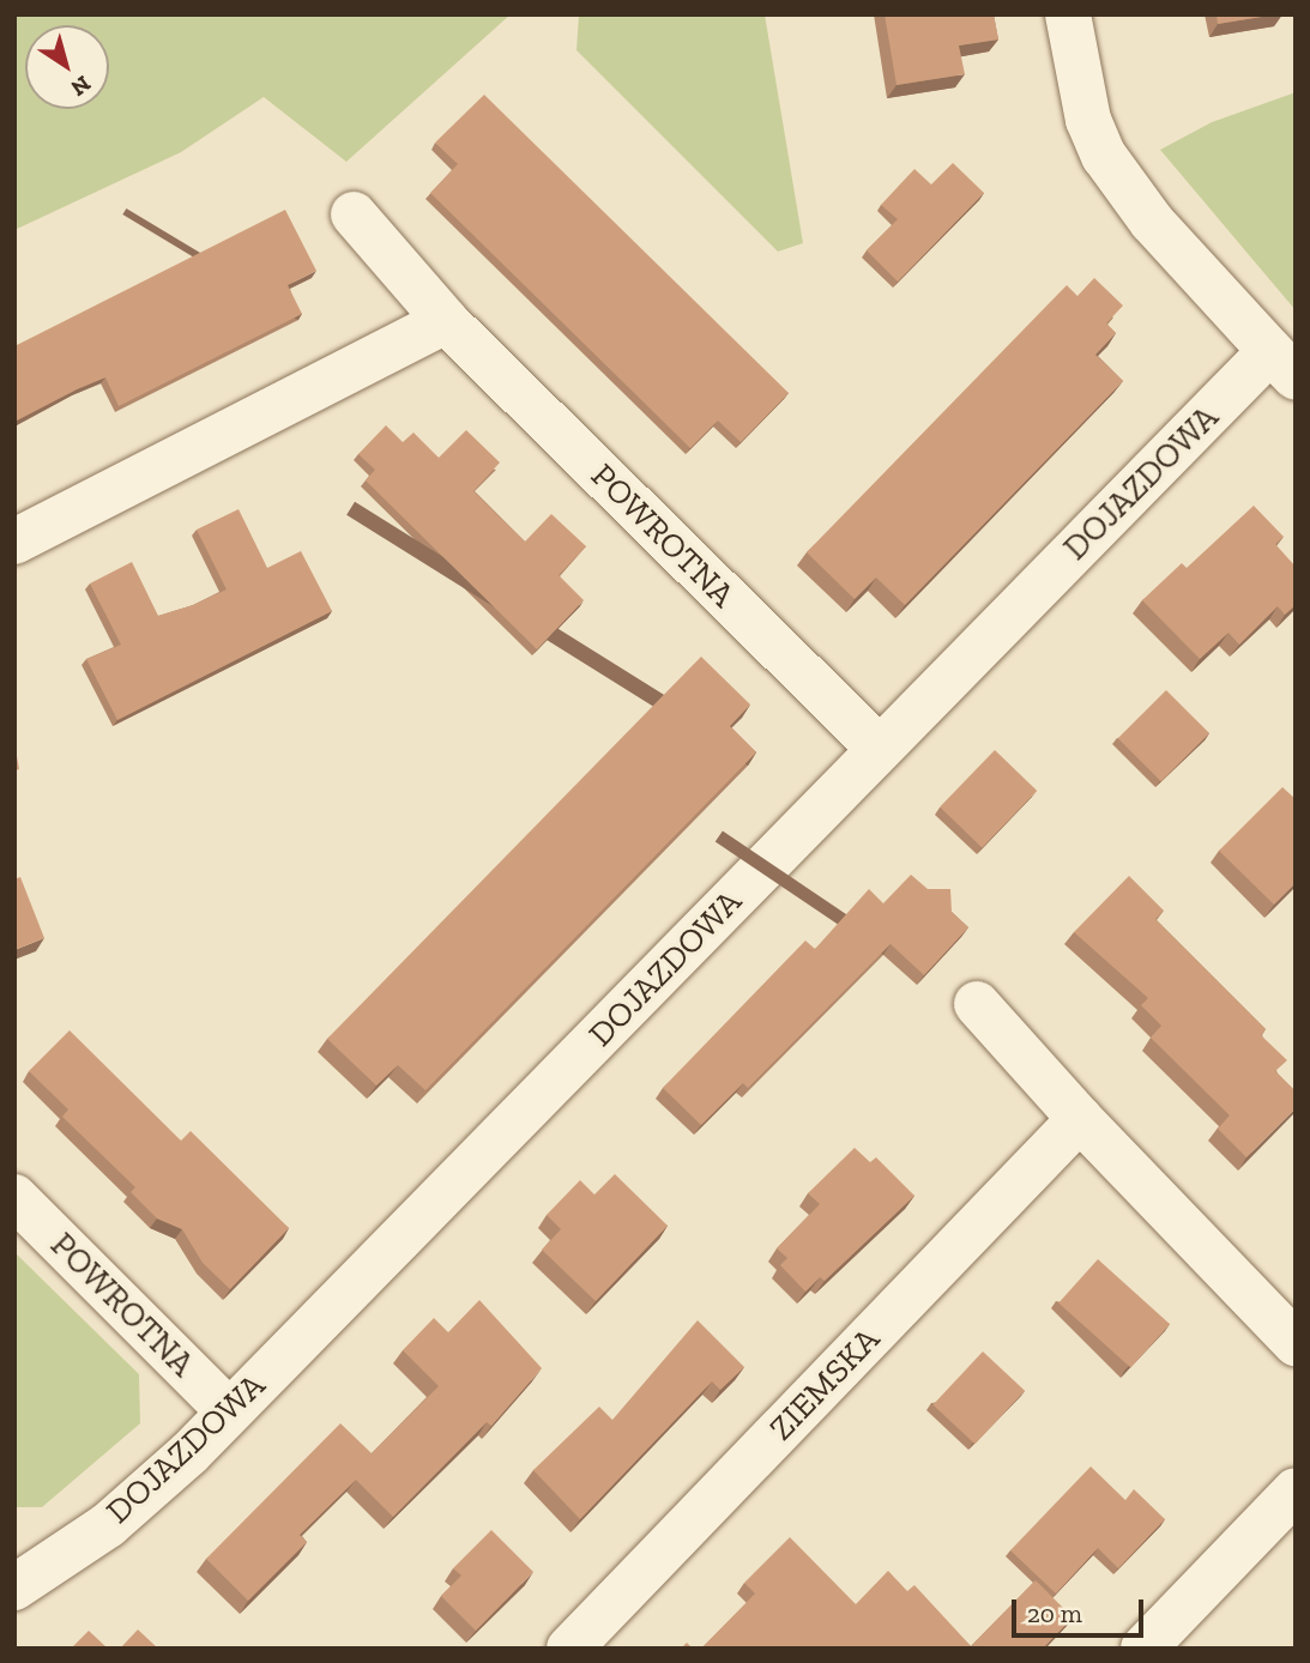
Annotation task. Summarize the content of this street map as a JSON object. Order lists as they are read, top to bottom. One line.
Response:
{"streets":{"street":["DOJAZDOWA","POWROTNA","ZIEMSKA"]},"crossings":[["DOJAZDOWA","POWROTNA"]],"scale_bar":"20 m","north":"bottom right"}
